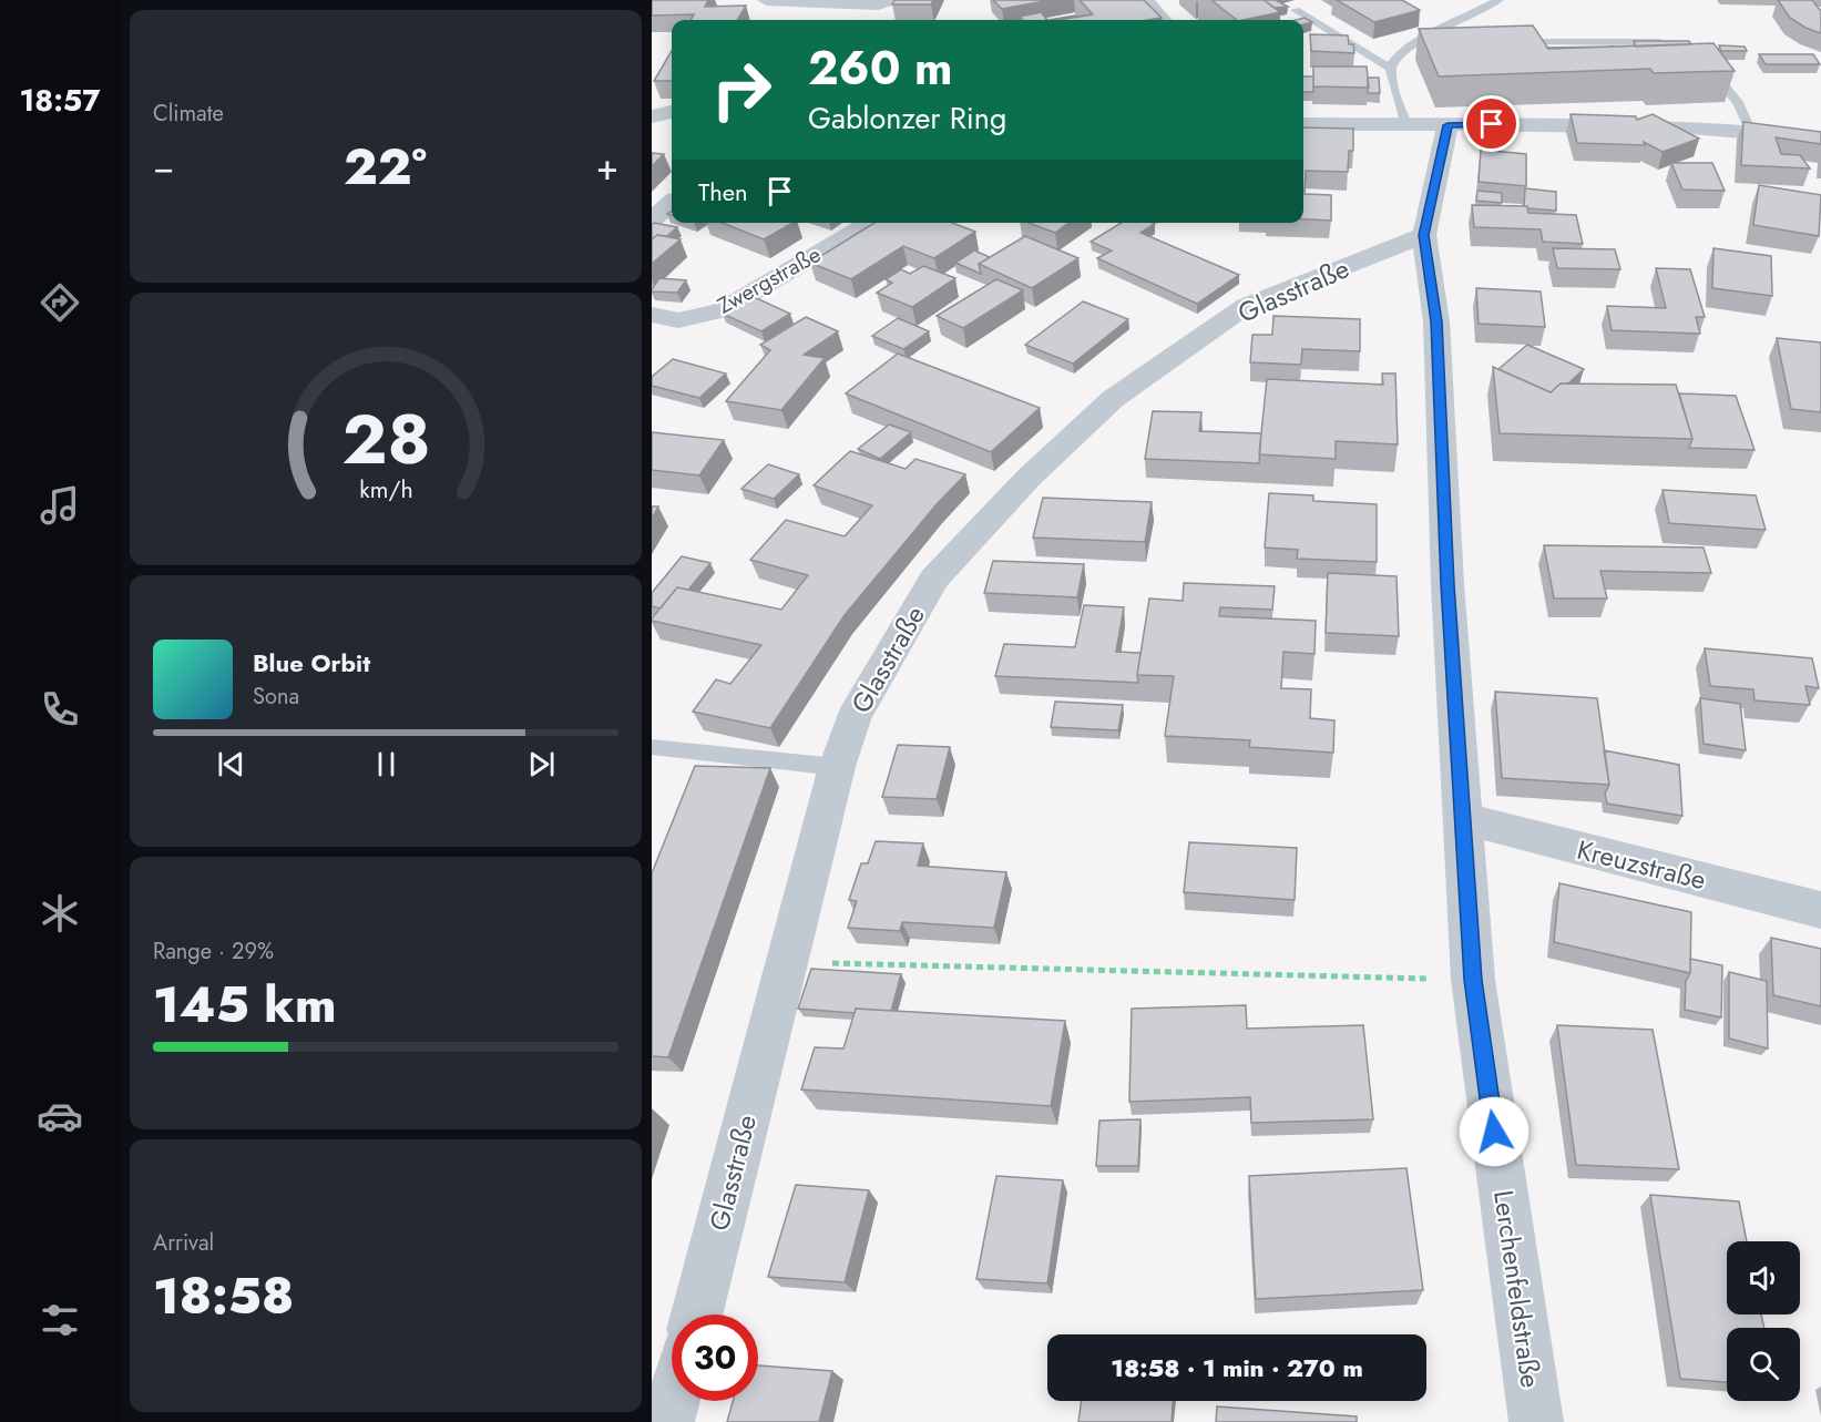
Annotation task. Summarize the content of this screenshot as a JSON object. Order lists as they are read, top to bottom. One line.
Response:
{"streets":{"street":["Zwergstraße","Glasstraße","Kreuzstraße","Lerchenfeldstraße"]},"crossings":[["Glasstraße","Lerchenfeldstraße"],["Kreuzstraße","Lerchenfeldstraße"]],"page":{"tabs":"18:57","tile":["Climate",["Range · 29%","145 km"],["Arrival","18:58"]],"turn":["260 m","Gablonzer Ring"],"heat":["−","22°","+"],"then":"Then","song":["Blue Orbit","Sona"],"limit":"30","trip":"18:58 · 1 min · 270 m","gauge":["28","km/h"]}}
